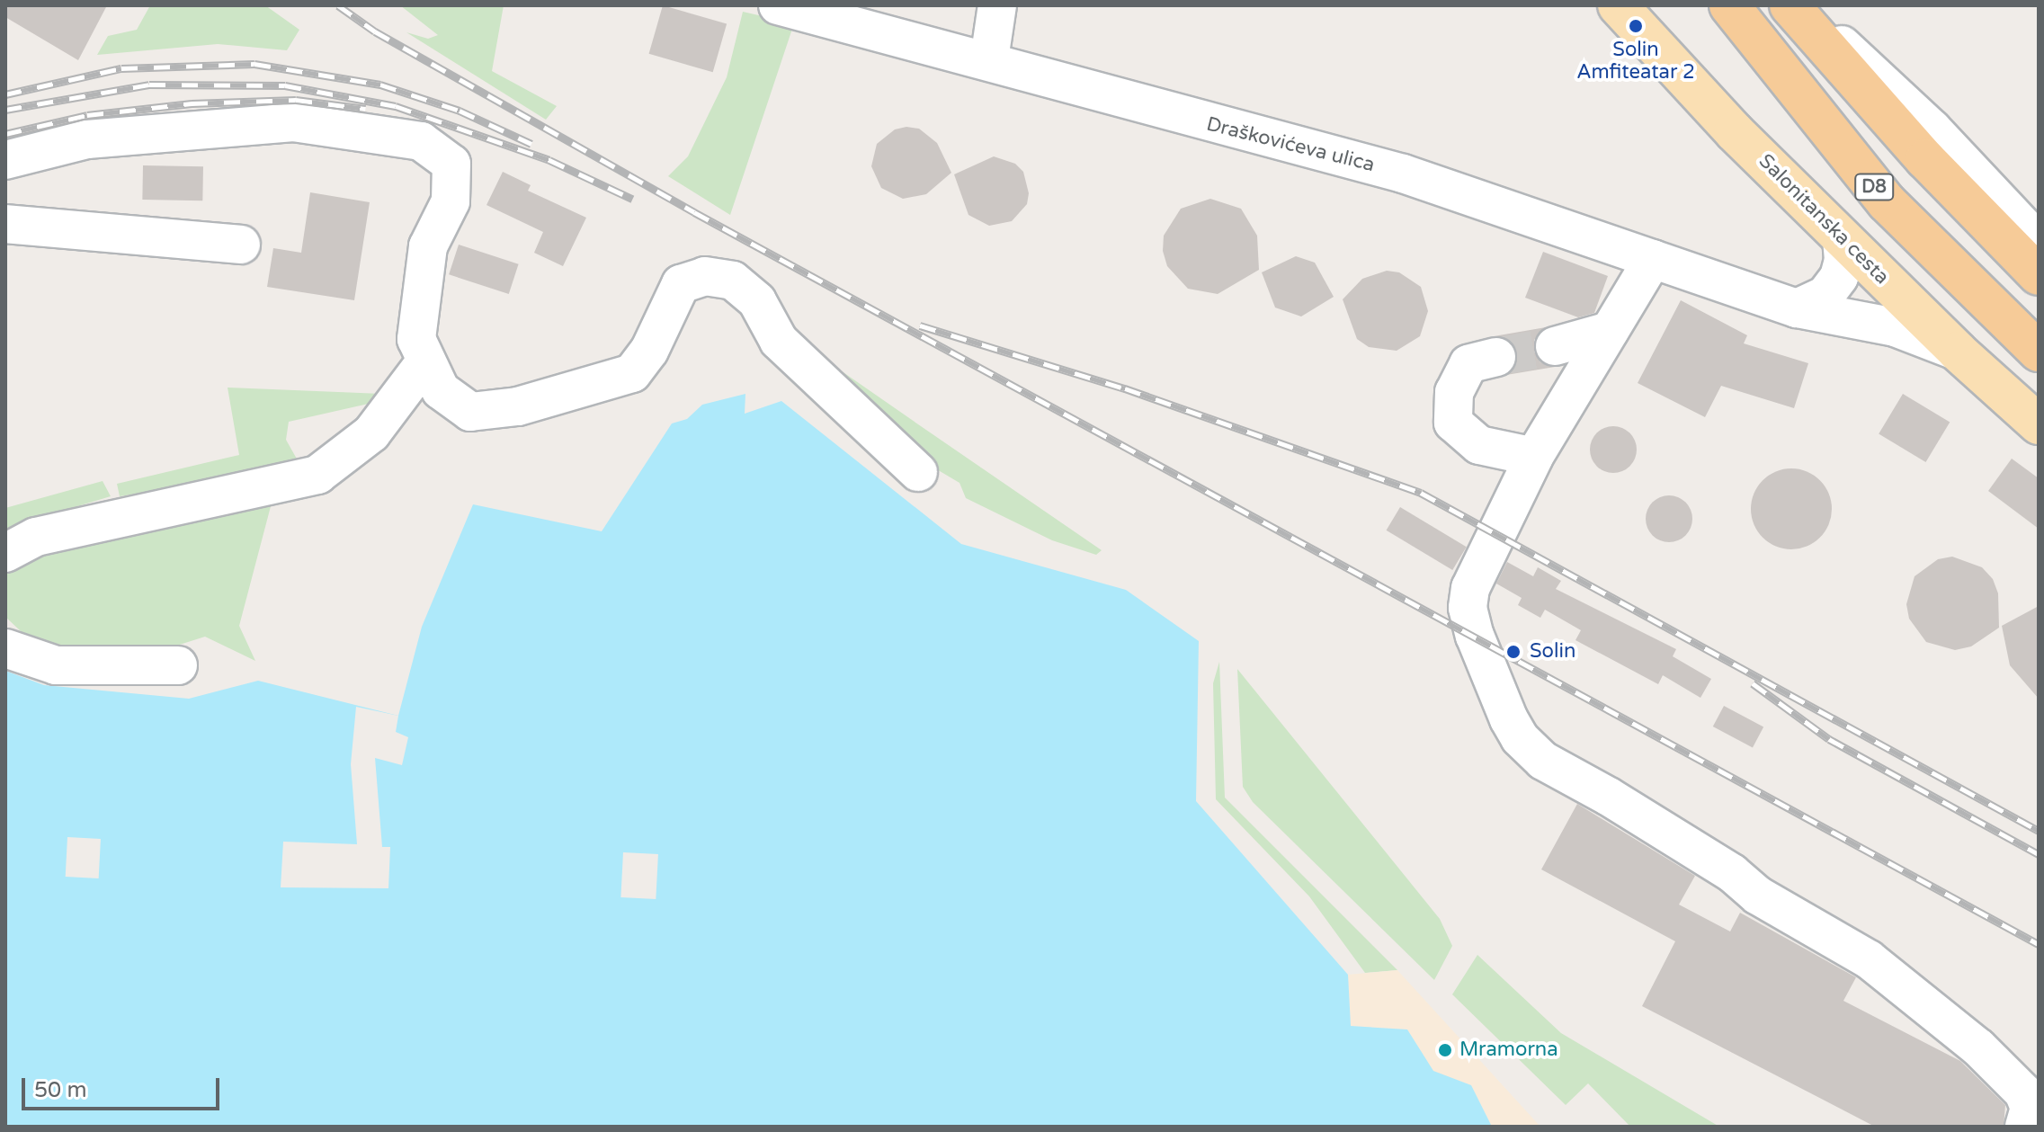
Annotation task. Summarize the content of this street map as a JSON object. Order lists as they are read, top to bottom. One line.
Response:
{"streets":{"highway":["D8"],"main road":["Salonitanska cesta"],"street":["Draškovićeva ulica"]},"crossings":[["Draškovićeva ulica","Salonitanska cesta"]],"places":["Solin Amfiteatar 2","Solin","Mramorna"],"scale_bar":"50 m"}
